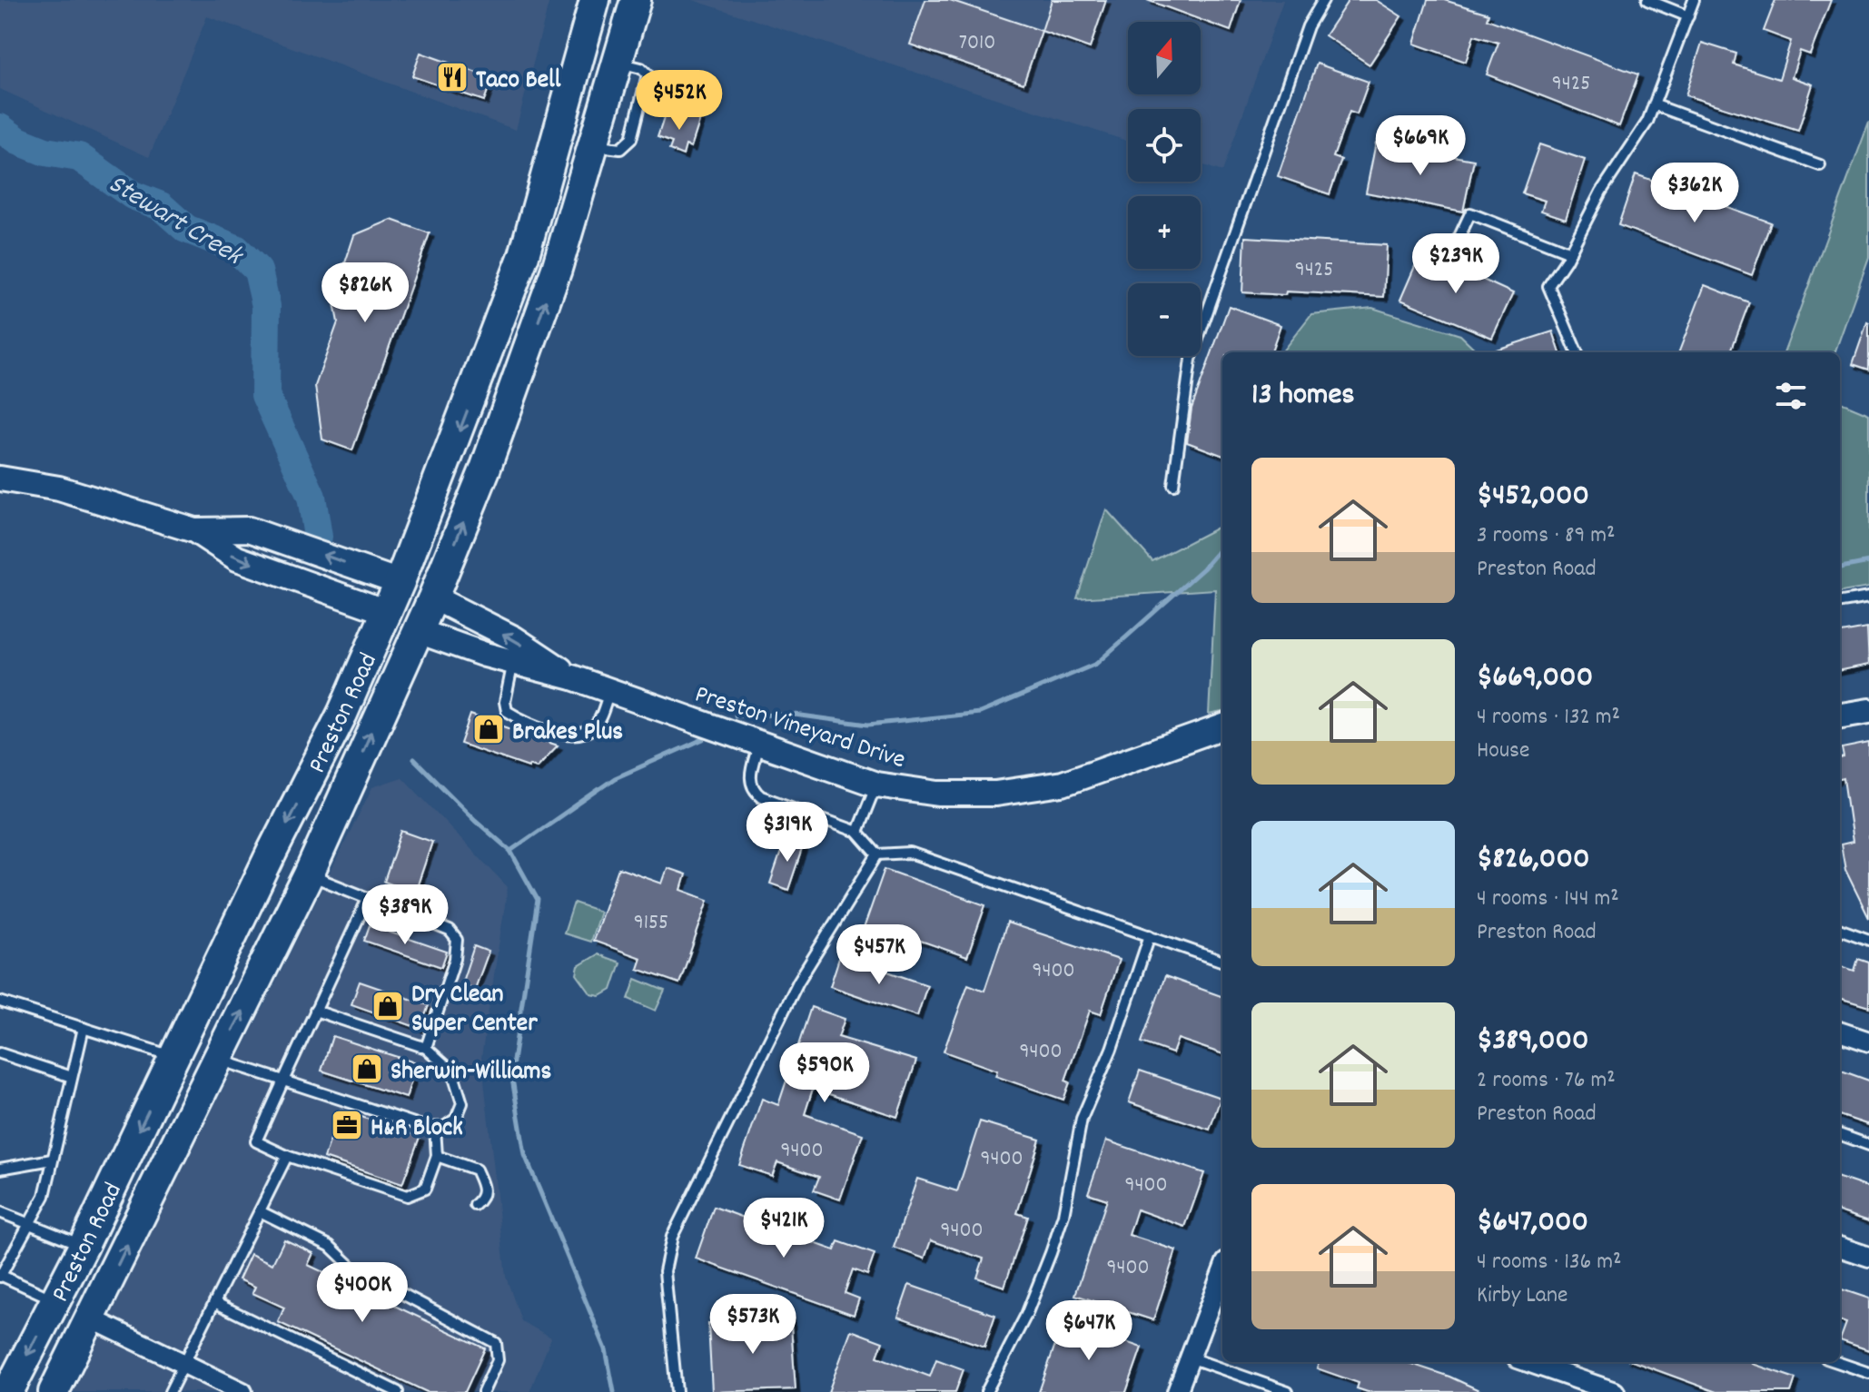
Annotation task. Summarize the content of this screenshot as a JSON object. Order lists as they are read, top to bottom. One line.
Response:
{"streets":{"main road":["Preston Road"],"street":["Preston Vineyard Drive"]},"crossings":[["Preston Road","Preston Vineyard Drive"]],"water":["Stewart Creek"],"places":{"restaurant":["Taco Bell"],"shop":["Brakes Plus","Dry Clean Super Center","Sherwin-Williams"],"office":["H&R Block"]},"house_numbers":["7010","9425","9425","9155","9400","9400","9400","9400","9400","9400","9400"],"north":"top","page":{"map_buttons":["+","−"],"price":["$452K","$669K","$362K","$239K","$826K","$319K","$389K","$457K","$590K","$421K","$400K","$573K","$647K"],"heading":"13 homes","list":[{"name":"$452,000","note":"3 rooms · 89 m² · Preston Road"},{"name":"$669,000","note":"4 rooms · 132 m² · House"},{"name":"$826,000","note":"4 rooms · 144 m² · Preston Road"},{"name":"$389,000","note":"2 rooms · 76 m² · Preston Road"},{"name":"$647,000","note":"4 rooms · 136 m² · Kirby Lane"}]}}
